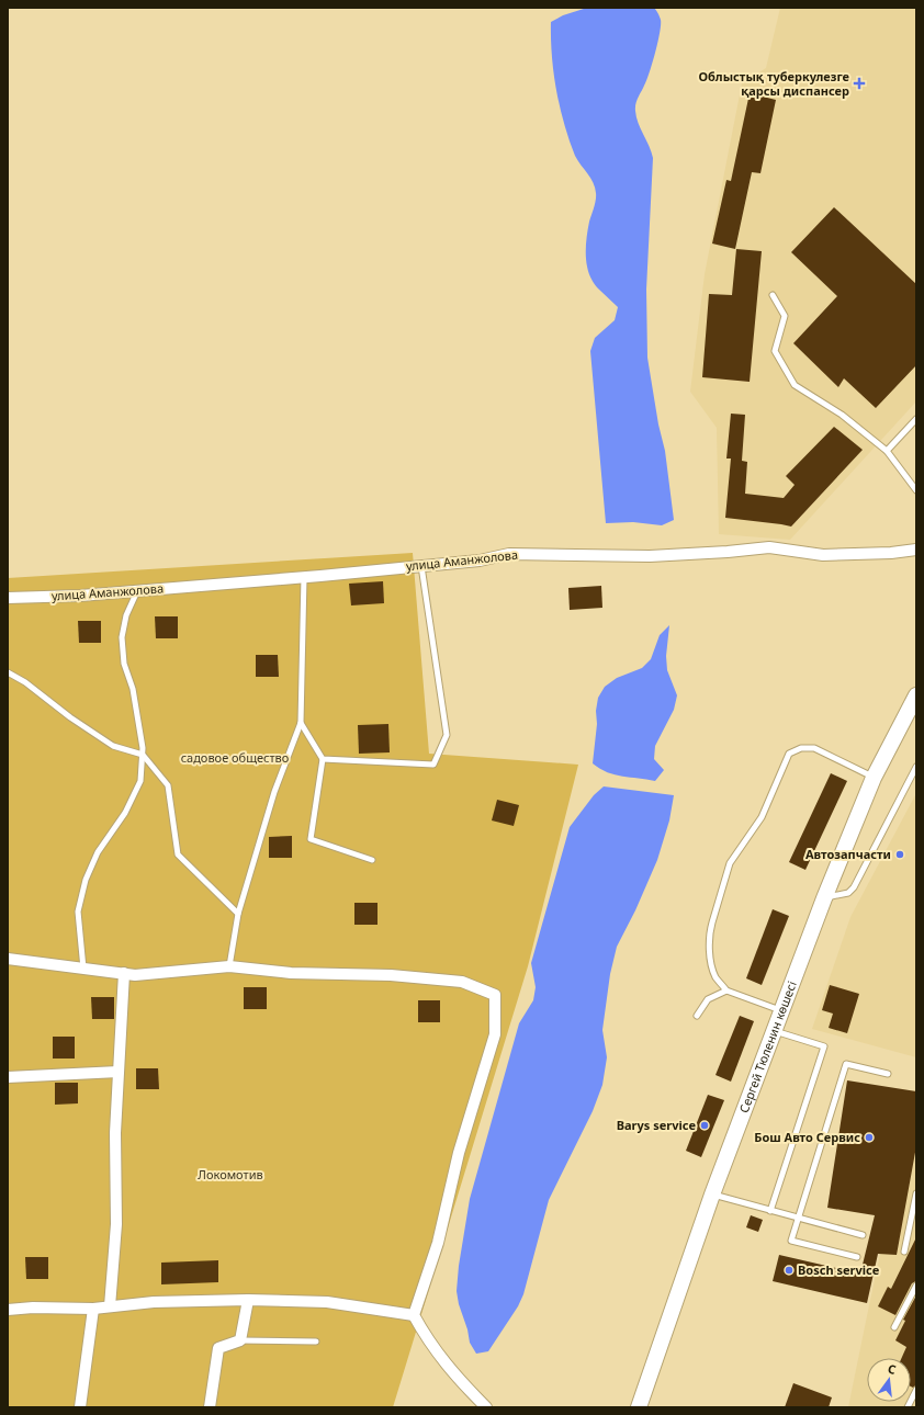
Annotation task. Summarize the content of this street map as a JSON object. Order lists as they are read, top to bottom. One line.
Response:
{"streets":{"main road":["Сергей Тюленин көшесі"],"street":["улица Аманжолова"]},"parks":["садовое общество","Локомотив"],"places":{"health":["Облыстық туберкулезге қарсы диспансер"],"other":["Автозапчасти","Barys service","Бош Авто Сервис","Bosch service"]},"north":"top"}
